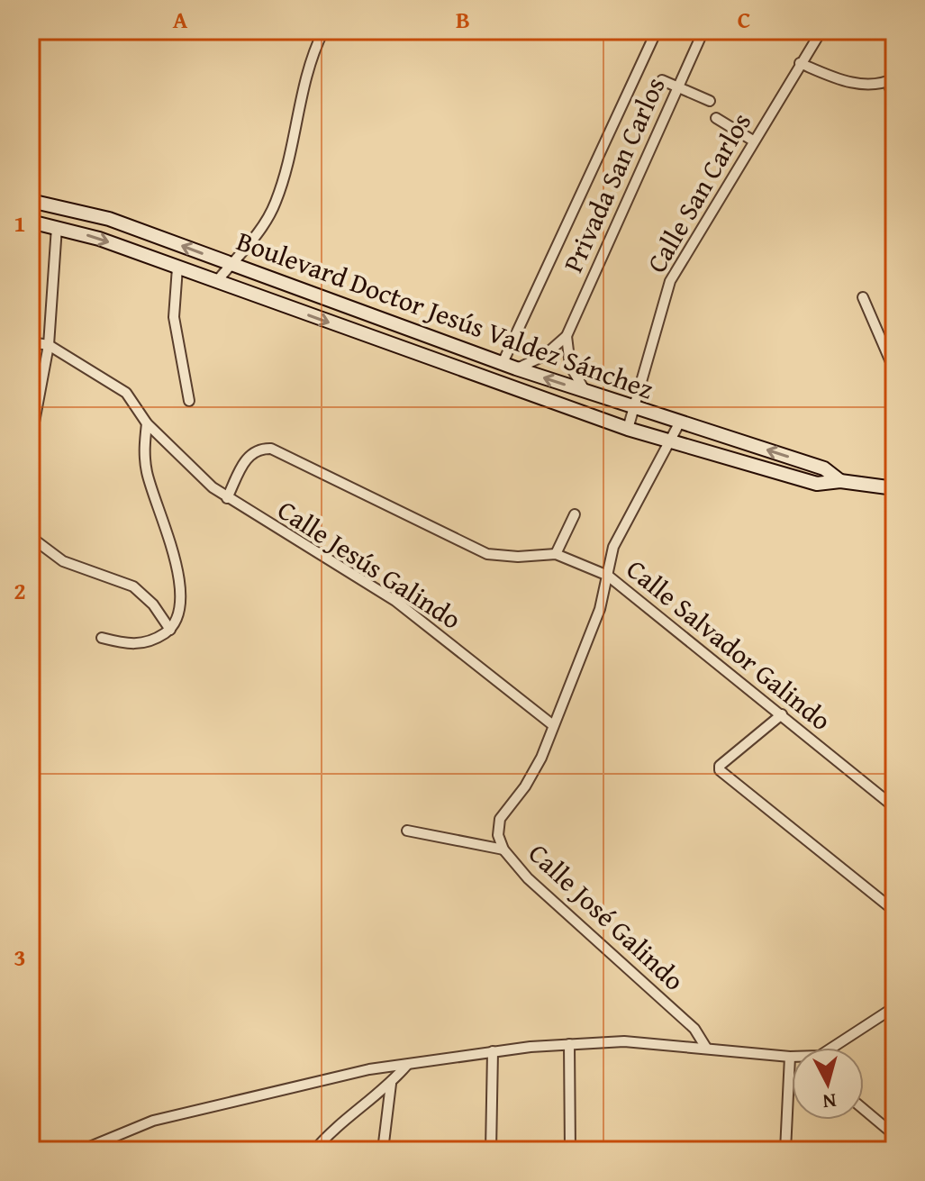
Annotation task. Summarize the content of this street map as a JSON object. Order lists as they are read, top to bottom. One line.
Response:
{"streets":{"main road":["Boulevard Doctor Jesús Valdez Sánchez"],"street":["Privada San Carlos","Calle San Carlos","Calle Jesús Galindo","Calle Salvador Galindo","Calle José Galindo"]},"crossings":[["Privada San Carlos","Boulevard Doctor Jesús Valdez Sánchez"],["Calle San Carlos","Boulevard Doctor Jesús Valdez Sánchez"],["Boulevard Doctor Jesús Valdez Sánchez","Calle José Galindo"],["Calle Jesús Galindo","Calle Salvador Galindo"],["Calle Jesús Galindo","Calle José Galindo"],["Calle Salvador Galindo","Calle José Galindo"]],"north":"bottom","grid":{"columns":["A","B","C"],"rows":["1","2","3"]}}
